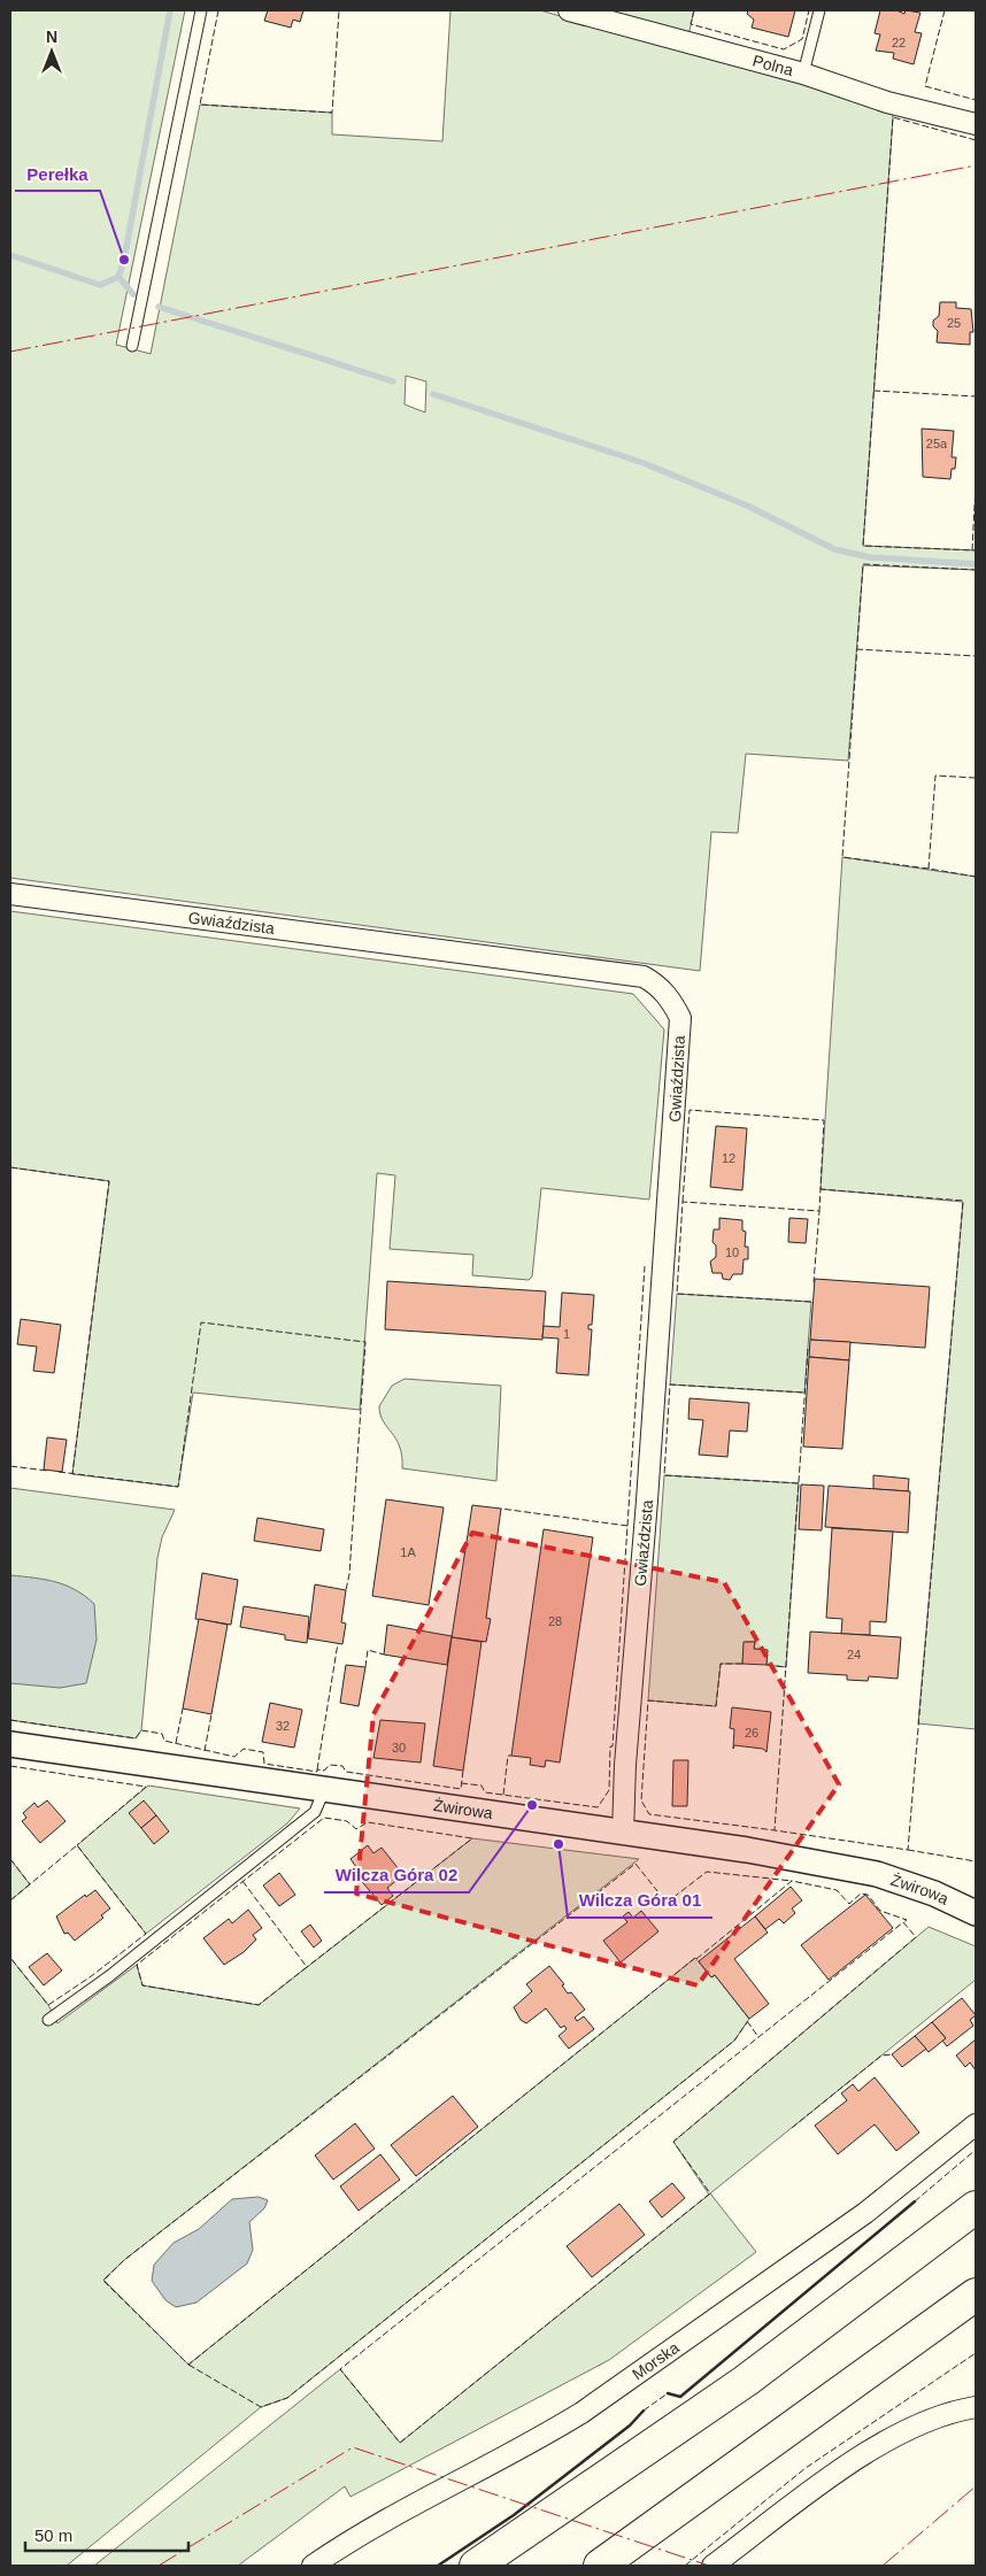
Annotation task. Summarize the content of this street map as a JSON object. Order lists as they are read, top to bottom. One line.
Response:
{"streets":{"street":["Polna","Gwiaździsta","Żwirowa","Morska"]},"crossings":[["Gwiaździsta","Żwirowa"]],"places":["Perełka","Wilcza Góra 02","Wilcza Góra 01"],"house_numbers":["22","25","25a","12","10","1","1A","28","24","32","26","30"],"scale_bar":"50 m","north":"top"}
